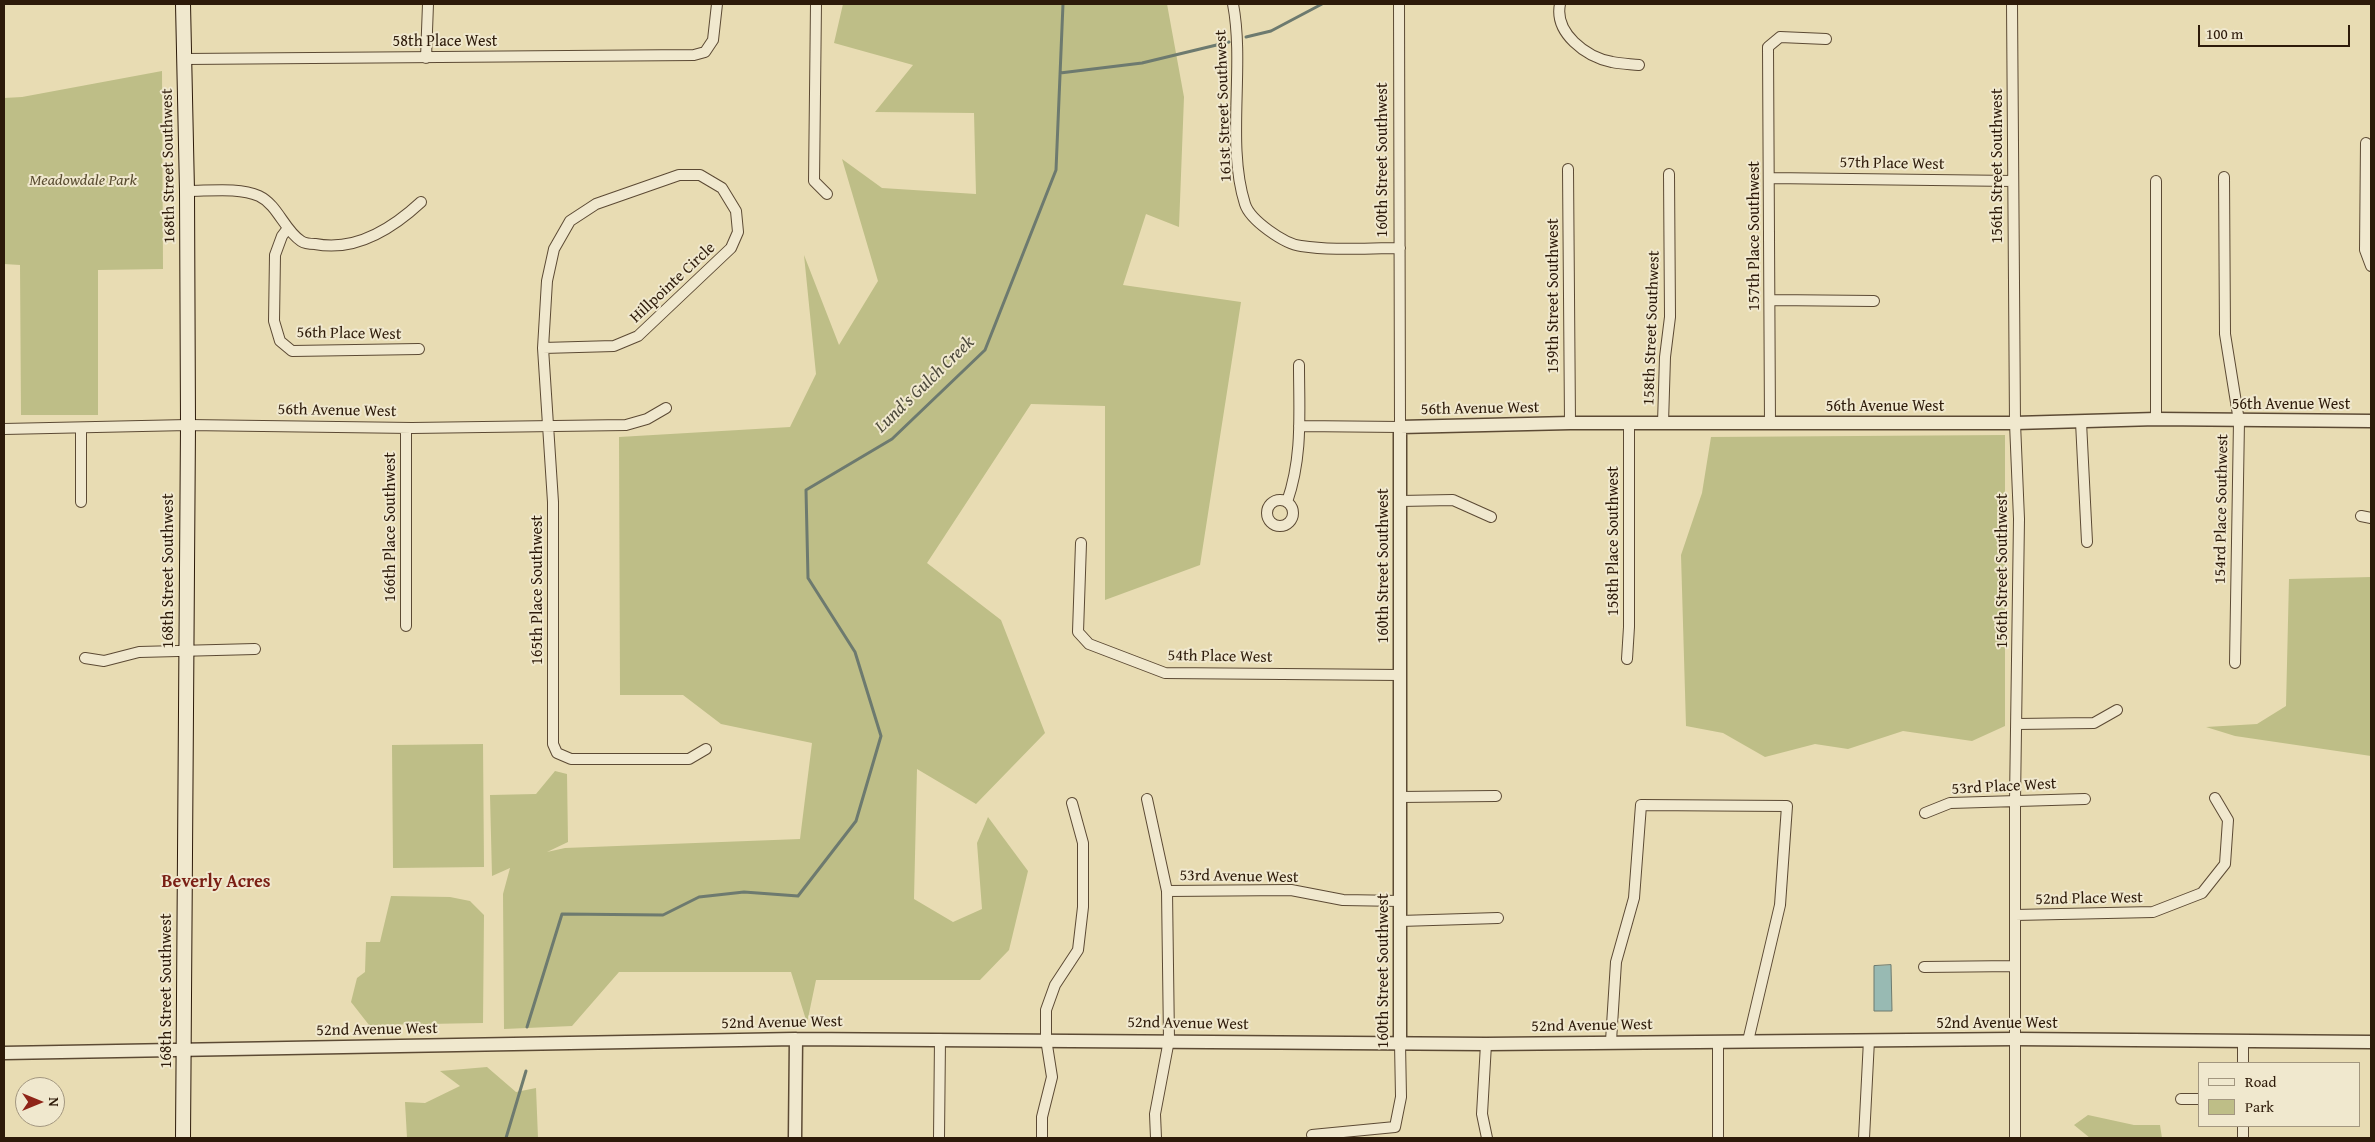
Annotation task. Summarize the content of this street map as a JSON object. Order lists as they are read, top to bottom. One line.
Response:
{"streets":{"main road":["168th Street Southwest"],"street":["58th Place West","161st Street Southwest","160th Street Southwest","57th Place West","156th Street Southwest","157th Place Southwest","Hillpointe Circle","159th Street Southwest","158th Street Southwest","56th Place West","56th Avenue West","154rd Place Southwest","166th Place Southwest","158th Place Southwest","165th Place Southwest","54th Place West","53rd Place West","53rd Avenue West","52nd Place West","52nd Avenue West"]},"crossings":[["58th Place West","168th Street Southwest"],["161st Street Southwest","160th Street Southwest"],["160th Street Southwest","56th Avenue West"],["160th Street Southwest","54th Place West"],["160th Street Southwest","53rd Avenue West"],["160th Street Southwest","52nd Avenue West"],["57th Place West","156th Street Southwest"],["57th Place West","157th Place Southwest"],["168th Street Southwest","56th Avenue West"],["168th Street Southwest","52nd Avenue West"],["156th Street Southwest","56th Avenue West"],["156th Street Southwest","53rd Place West"],["156th Street Southwest","52nd Place West"],["156th Street Southwest","52nd Avenue West"],["157th Place Southwest","56th Avenue West"],["Hillpointe Circle","56th Avenue West"],["Hillpointe Circle","165th Place Southwest"],["159th Street Southwest","56th Avenue West"],["158th Street Southwest","56th Avenue West"],["56th Avenue West","154rd Place Southwest"],["56th Avenue West","166th Place Southwest"],["56th Avenue West","158th Place Southwest"],["56th Avenue West","165th Place Southwest"]],"districts":["Beverly Acres"],"water":["Lund's Gulch Creek"],"parks":["Meadowdale Park"],"legend":["Road","Park"],"scale_bar":"100 m","north":"right"}
